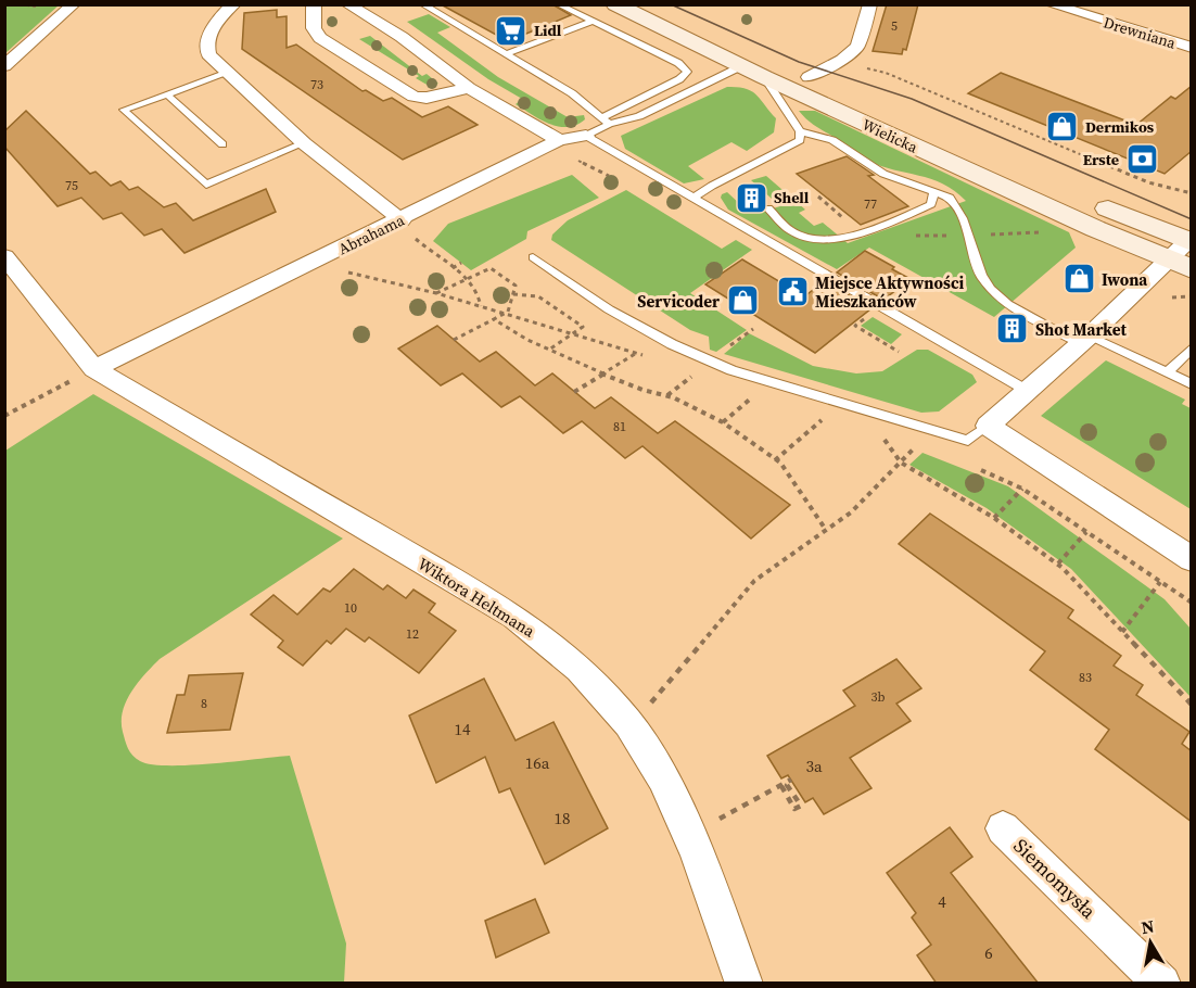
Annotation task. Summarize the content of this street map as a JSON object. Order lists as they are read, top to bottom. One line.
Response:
{"streets":{"main road":["Wielicka"],"street":["Drewniana","Abrahama","Wiktora Heltmana","Siemomysła"]},"crossings":[["Wielicka","Abrahama"],["Abrahama","Wiktora Heltmana"]],"places":{"supermarket":["Lidl"],"shop":["Dermikos","Iwona","Servicoder"],"bank":["Erste"],"building":["Shell","Shot Market"],"public building":["Miejsce Aktywności Mieszkańców"]},"house_numbers":["5","73","75","77","81","10","12","83","3b","8","14","16a","3a","18","4","6"],"north":"top"}
